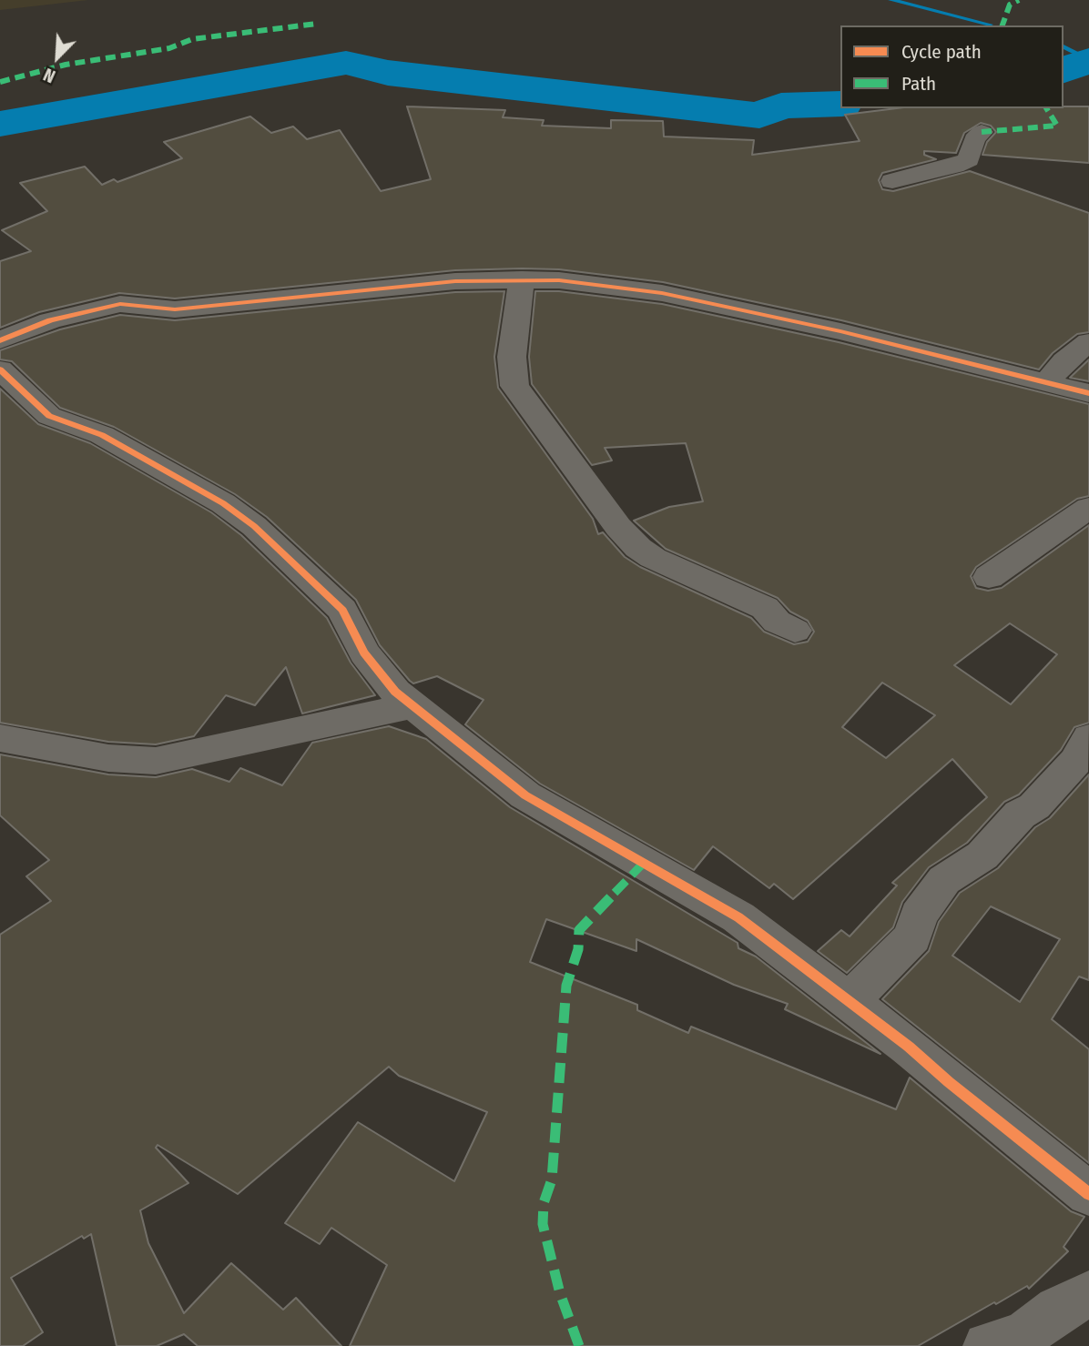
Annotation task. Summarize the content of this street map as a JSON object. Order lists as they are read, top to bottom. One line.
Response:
{"legend":["Cycle path","Path"],"north":"bottom left"}
